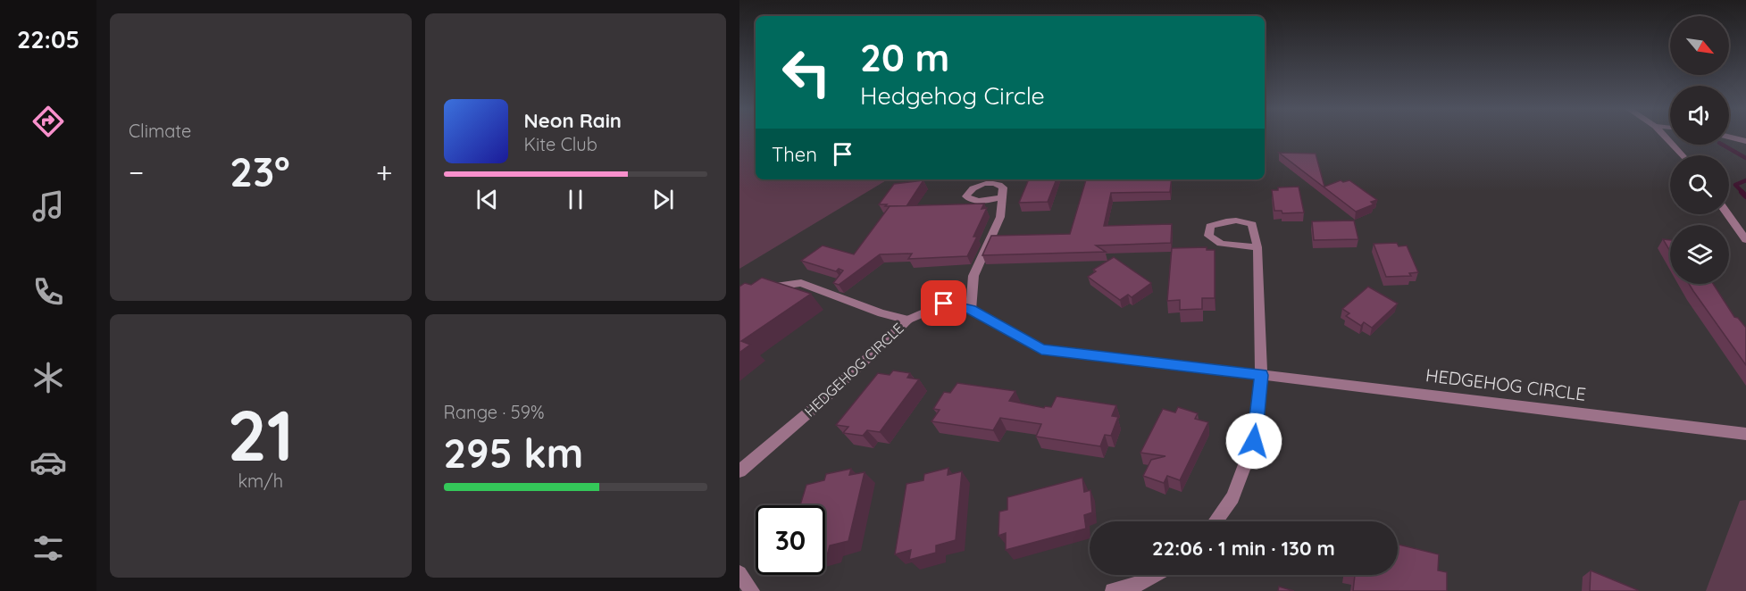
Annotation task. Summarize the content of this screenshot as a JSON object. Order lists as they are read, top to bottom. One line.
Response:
{"streets":{"street":["HEDGEHOG CIRCLE"]},"north":"bottom right","page":{"tabs":"22:05","tile":["Climate",["21","km/h"],["Range · 59%","295 km"]],"turn":["20 m","Hedgehog Circle"],"song":["Neon Rain","Kite Club"],"then":"Then","heat":["−","23°","+"],"limit":"30","trip":"22:06 · 1 min · 130 m"}}
